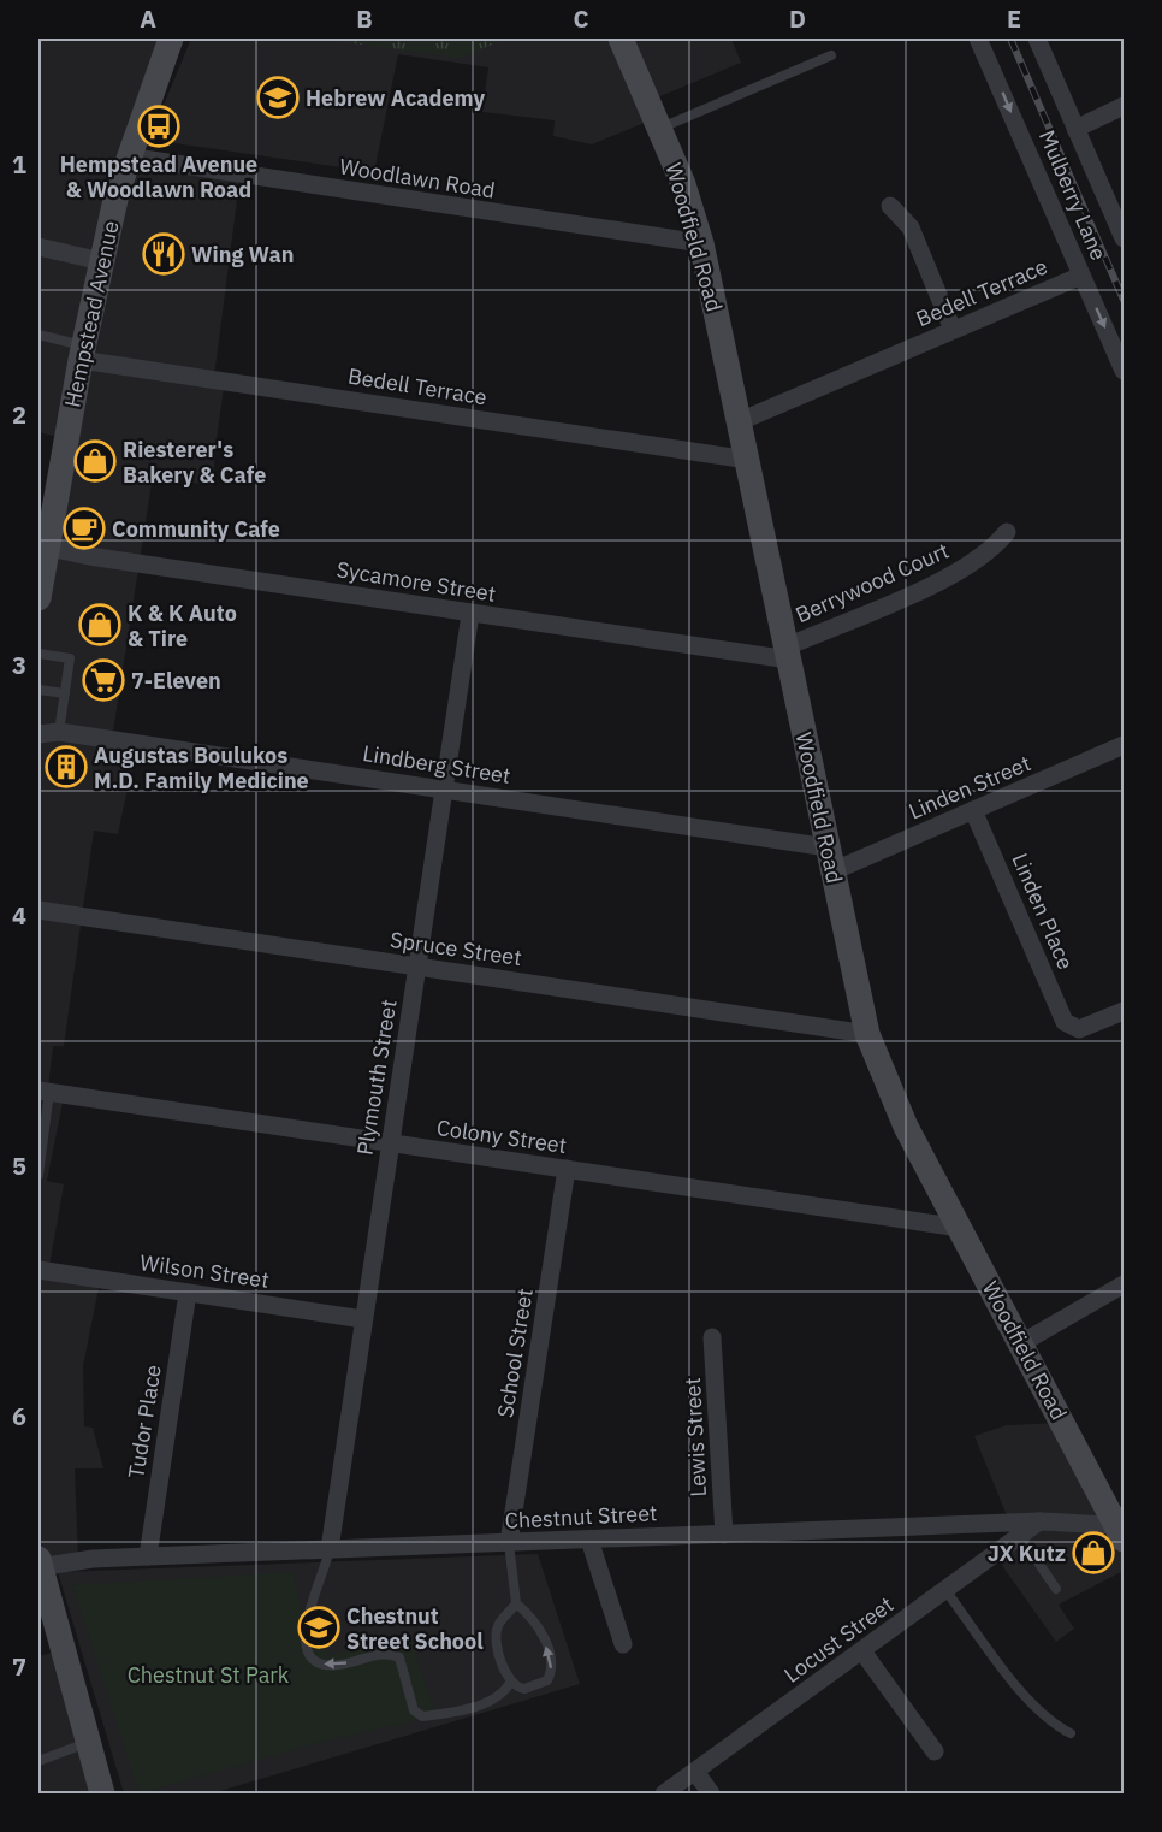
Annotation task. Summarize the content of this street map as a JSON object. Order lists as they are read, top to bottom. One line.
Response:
{"streets":{"main road":["Woodfield Road","Hempstead Avenue"],"street":["Woodlawn Road","Mulberry Lane","Bedell Terrace","Sycamore Street","Berrywood Court","Lindberg Street","Linden Street","Linden Place","Spruce Street","Plymouth Street","Colony Street","Wilson Street","School Street","Tudor Place","Lewis Street","Chestnut Street","Locust Street"]},"crossings":[["Woodlawn Road","Woodfield Road"],["Woodlawn Road","Hempstead Avenue"],["Mulberry Lane","Bedell Terrace"],["Woodfield Road","Bedell Terrace"],["Woodfield Road","Sycamore Street"],["Woodfield Road","Berrywood Court"],["Woodfield Road","Lindberg Street"],["Woodfield Road","Linden Street"],["Woodfield Road","Spruce Street"],["Woodfield Road","Colony Street"],["Woodfield Road","Chestnut Street"],["Bedell Terrace","Hempstead Avenue"],["Hempstead Avenue","Sycamore Street"],["Sycamore Street","Berrywood Court"],["Sycamore Street","Plymouth Street"],["Lindberg Street","Linden Street"],["Lindberg Street","Plymouth Street"],["Linden Street","Linden Place"],["Spruce Street","Plymouth Street"],["Plymouth Street","Colony Street"],["Plymouth Street","Wilson Street"],["Plymouth Street","Chestnut Street"],["Colony Street","School Street"],["Wilson Street","Tudor Place"],["School Street","Chestnut Street"],["Tudor Place","Chestnut Street"],["Lewis Street","Chestnut Street"],["Chestnut Street","Locust Street"]],"parks":["Chestnut St Park"],"places":{"school or university":["Hebrew Academy","Chestnut Street School"],"bus stop":["Hempstead Avenue & Woodlawn Road"],"restaurant":["Wing Wan"],"shop":["Riesterer's Bakery & Cafe","K & K Auto & Tire","JX Kutz"],"cafe":["Community Cafe"],"supermarket":["7-Eleven"],"building":["Augustas Boulukos M.D. Family Medicine"]},"grid":{"columns":["A","B","C","D","E"],"rows":["1","2","3","4","5","6","7"]}}
